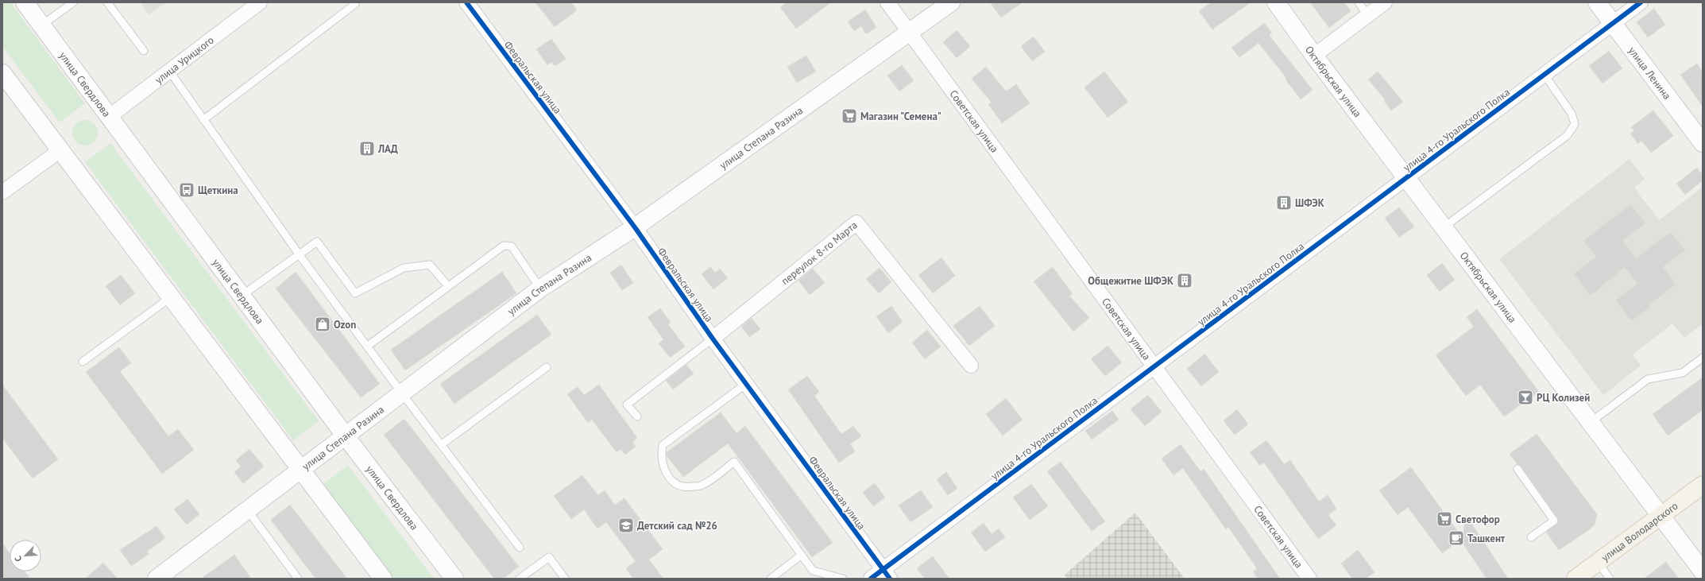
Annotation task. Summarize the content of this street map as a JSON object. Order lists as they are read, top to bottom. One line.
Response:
{"streets":{"main road":["улица Ленина","Октябрьская улица","улица Свердлова","улица Степана Разина","улица Володарского"],"street":["улица Урицкого","Февральская улица","Советская улица","улица 4-го Уральского Полка","переулок 8-го Марта"]},"crossings":[["улица Урицкого","улица Свердлова"],["улица Ленина","улица 4-го Уральского Полка"],["Февральская улица","улица 4-го Уральского Полка"],["Февральская улица","улица Степана Разина"],["Февральская улица","переулок 8-го Марта"],["Октябрьская улица","улица 4-го Уральского Полка"],["Октябрьская улица","улица Володарского"],["улица Свердлова","улица Степана Разина"],["Советская улица","улица 4-го Уральского Полка"],["Советская улица","улица Степана Разина"]],"places":{"supermarket":["Магазин \"Семена\"","Светофор"],"building":["ЛАД","ШФЭК","Общежитие ШФЭК"],"bus stop":["Щеткина"],"shop":["Ozon"],"bar":["РЦ Колизей"],"school or university":["Детский сад №26"],"cafe":["Ташкент"]},"north":"bottom left"}
